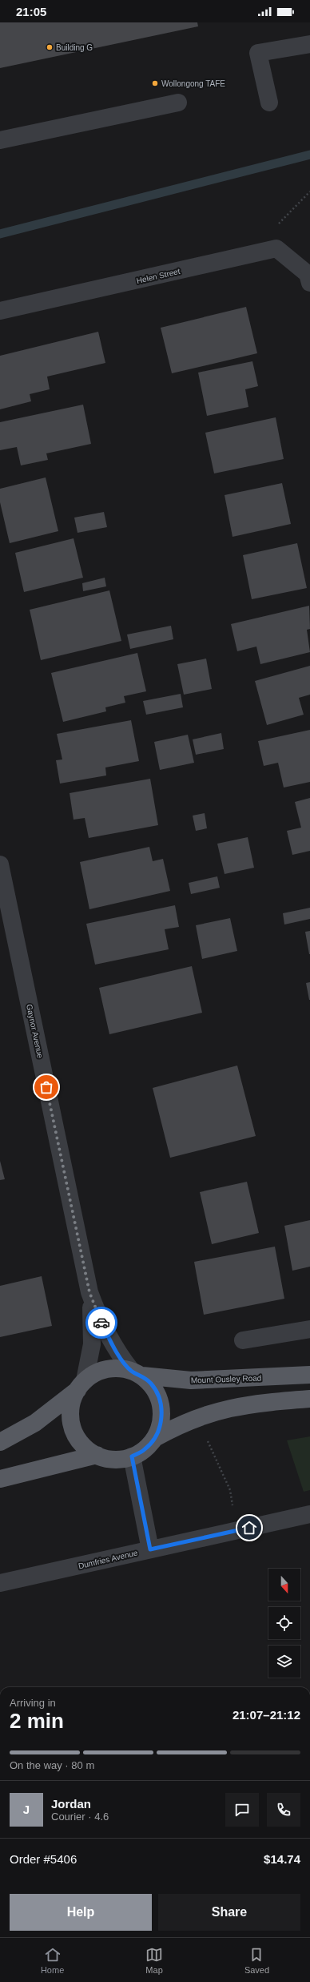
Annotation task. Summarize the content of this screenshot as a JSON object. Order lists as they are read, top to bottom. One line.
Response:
{"streets":{"main road":["Mount Ousley Road"],"street":["Helen Street","Gaynor Avenue","Dumfries Avenue"]},"crossings":[["Gaynor Avenue","Mount Ousley Road"]],"places":["Building G","Wollongong TAFE"],"north":"bottom","page":{"status":"21:05","heading":["2 min","Arriving in","21:07–21:12"],"panel":["Jordan","Courier · 4.6","Order #5406","$14.74"],"bar":"On the way · 80 m","round":"J","buttons":["Help","Share"],"tabs":["Home","Map","Saved"]}}
